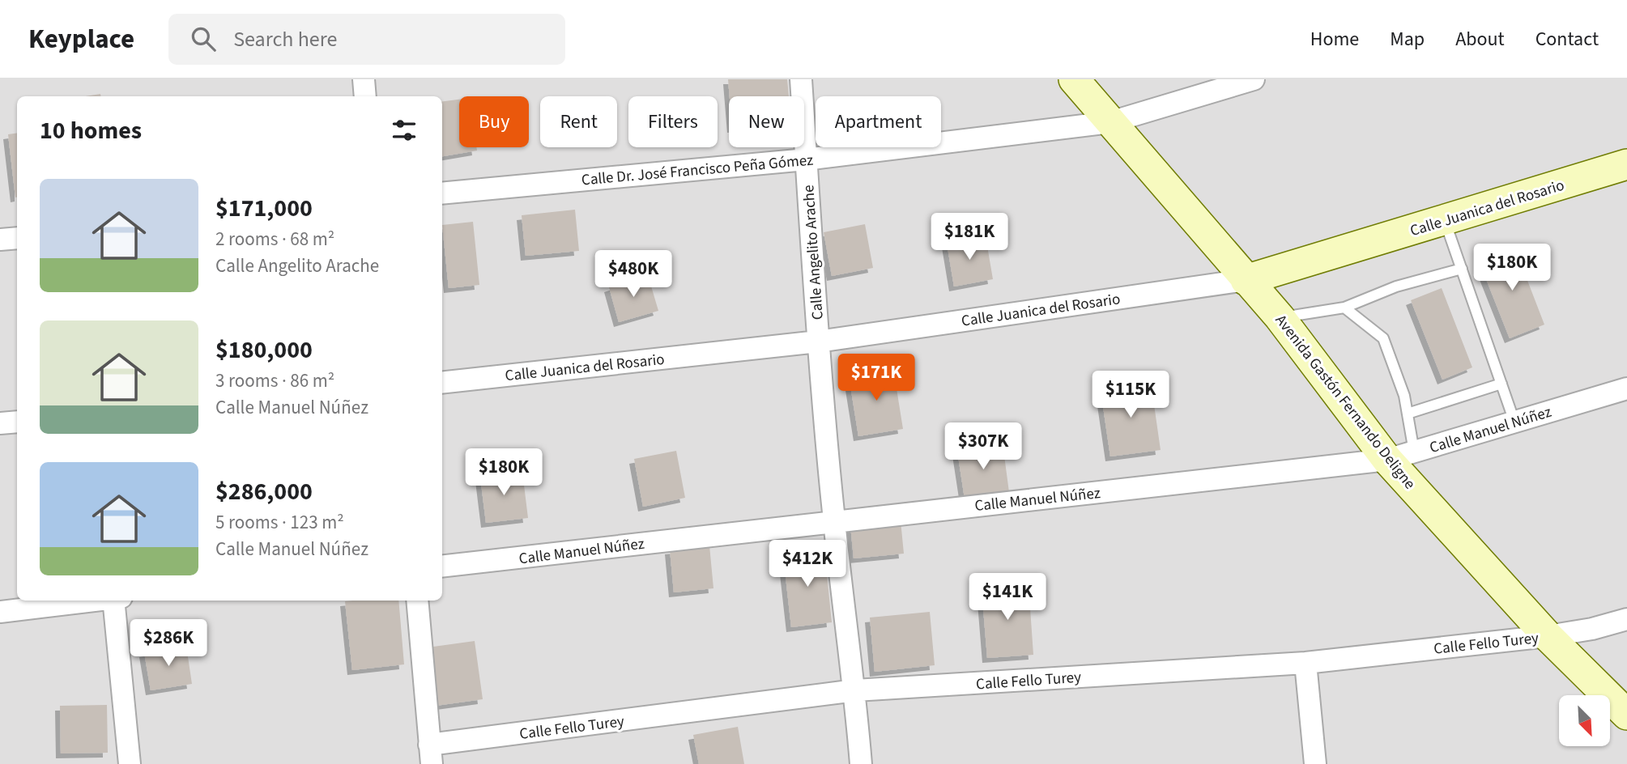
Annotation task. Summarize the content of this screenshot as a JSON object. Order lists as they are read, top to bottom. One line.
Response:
{"streets":{"street":["Calle Dr. José Francisco Peña Gómez","Calle Juanica del Rosario","Calle Angelito Arache","Avenida Gastón Fernando Deligne","Calle Manuel Núñez","Calle Fello Turey"]},"crossings":[["Calle Dr. José Francisco Peña Gómez","Calle Angelito Arache"],["Calle Dr. José Francisco Peña Gómez","Avenida Gastón Fernando Deligne"],["Calle Juanica del Rosario","Calle Angelito Arache"],["Calle Juanica del Rosario","Avenida Gastón Fernando Deligne"],["Calle Angelito Arache","Calle Manuel Núñez"],["Calle Angelito Arache","Calle Fello Turey"],["Avenida Gastón Fernando Deligne","Calle Manuel Núñez"],["Avenida Gastón Fernando Deligne","Calle Fello Turey"]],"north":"bottom right","page":{"header":"Keyplace","search":"Search here","nav":["Home","Map","About","Contact"],"chip":["Buy","Rent","Filters","New","Apartment"],"heading":"10 homes","list":[{"name":"$171,000","note":"2 rooms · 68 m² · Calle Angelito Arache"},{"name":"$180,000","note":"3 rooms · 86 m² · Calle Manuel Núñez"},{"name":"$286,000","note":"5 rooms · 123 m² · Calle Manuel Núñez"}],"price":["$181K","$180K","$480K","$171K","$115K","$307K","$180K","$412K","$141K","$286K"]}}
